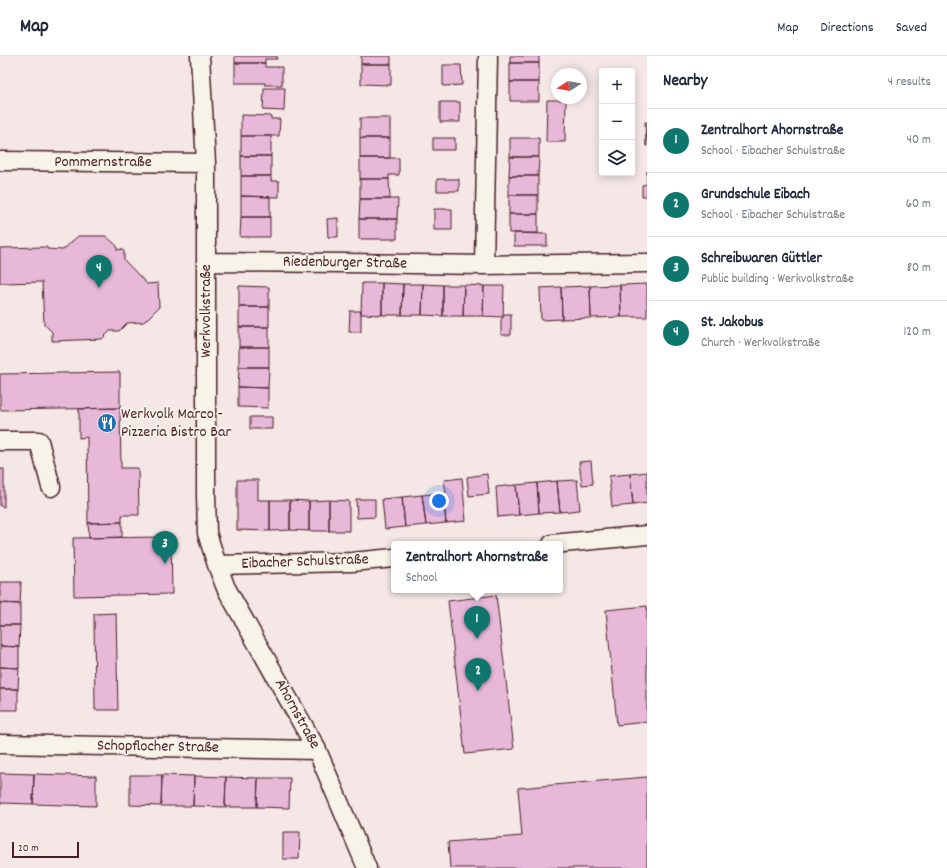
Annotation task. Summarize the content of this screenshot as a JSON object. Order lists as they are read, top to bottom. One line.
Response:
{"streets":{"street":["Pommernstraße","Riedenburger Straße","Werkvolkstraße","Eibacher Schulstraße","Ahornstraße","Schopflocher Straße"]},"crossings":[["Pommernstraße","Werkvolkstraße"],["Riedenburger Straße","Werkvolkstraße"],["Werkvolkstraße","Eibacher Schulstraße"],["Werkvolkstraße","Ahornstraße"],["Eibacher Schulstraße","Ahornstraße"],["Ahornstraße","Schopflocher Straße"]],"places":{"restaurant":["Werkvolk Marco - Pizzeria Bistro Bar"]},"scale_bar":"20 m","north":"left","page":{"header":"Map","nav":["Map","Directions","Saved"],"heading":["Nearby","4 results"],"map_buttons":["+","−"],"list":[{"mark":"1","name":"Zentralhort Ahornstraße","note":"School · Eibacher Schulstraße","value":"40 m"},{"mark":"2","name":"Grundschule Eibach","note":"School · Eibacher Schulstraße","value":"60 m"},{"mark":"3","name":"Schreibwaren Güttler","note":"Public building · Werkvolkstraße","value":"80 m"},{"mark":"4","name":"St. Jakobus","note":"Church · Werkvolkstraße","value":"120 m"}],"pins":["4","3","1","2"],"popup":["Zentralhort Ahornstraße","School"],"scale":"20 m"}}
